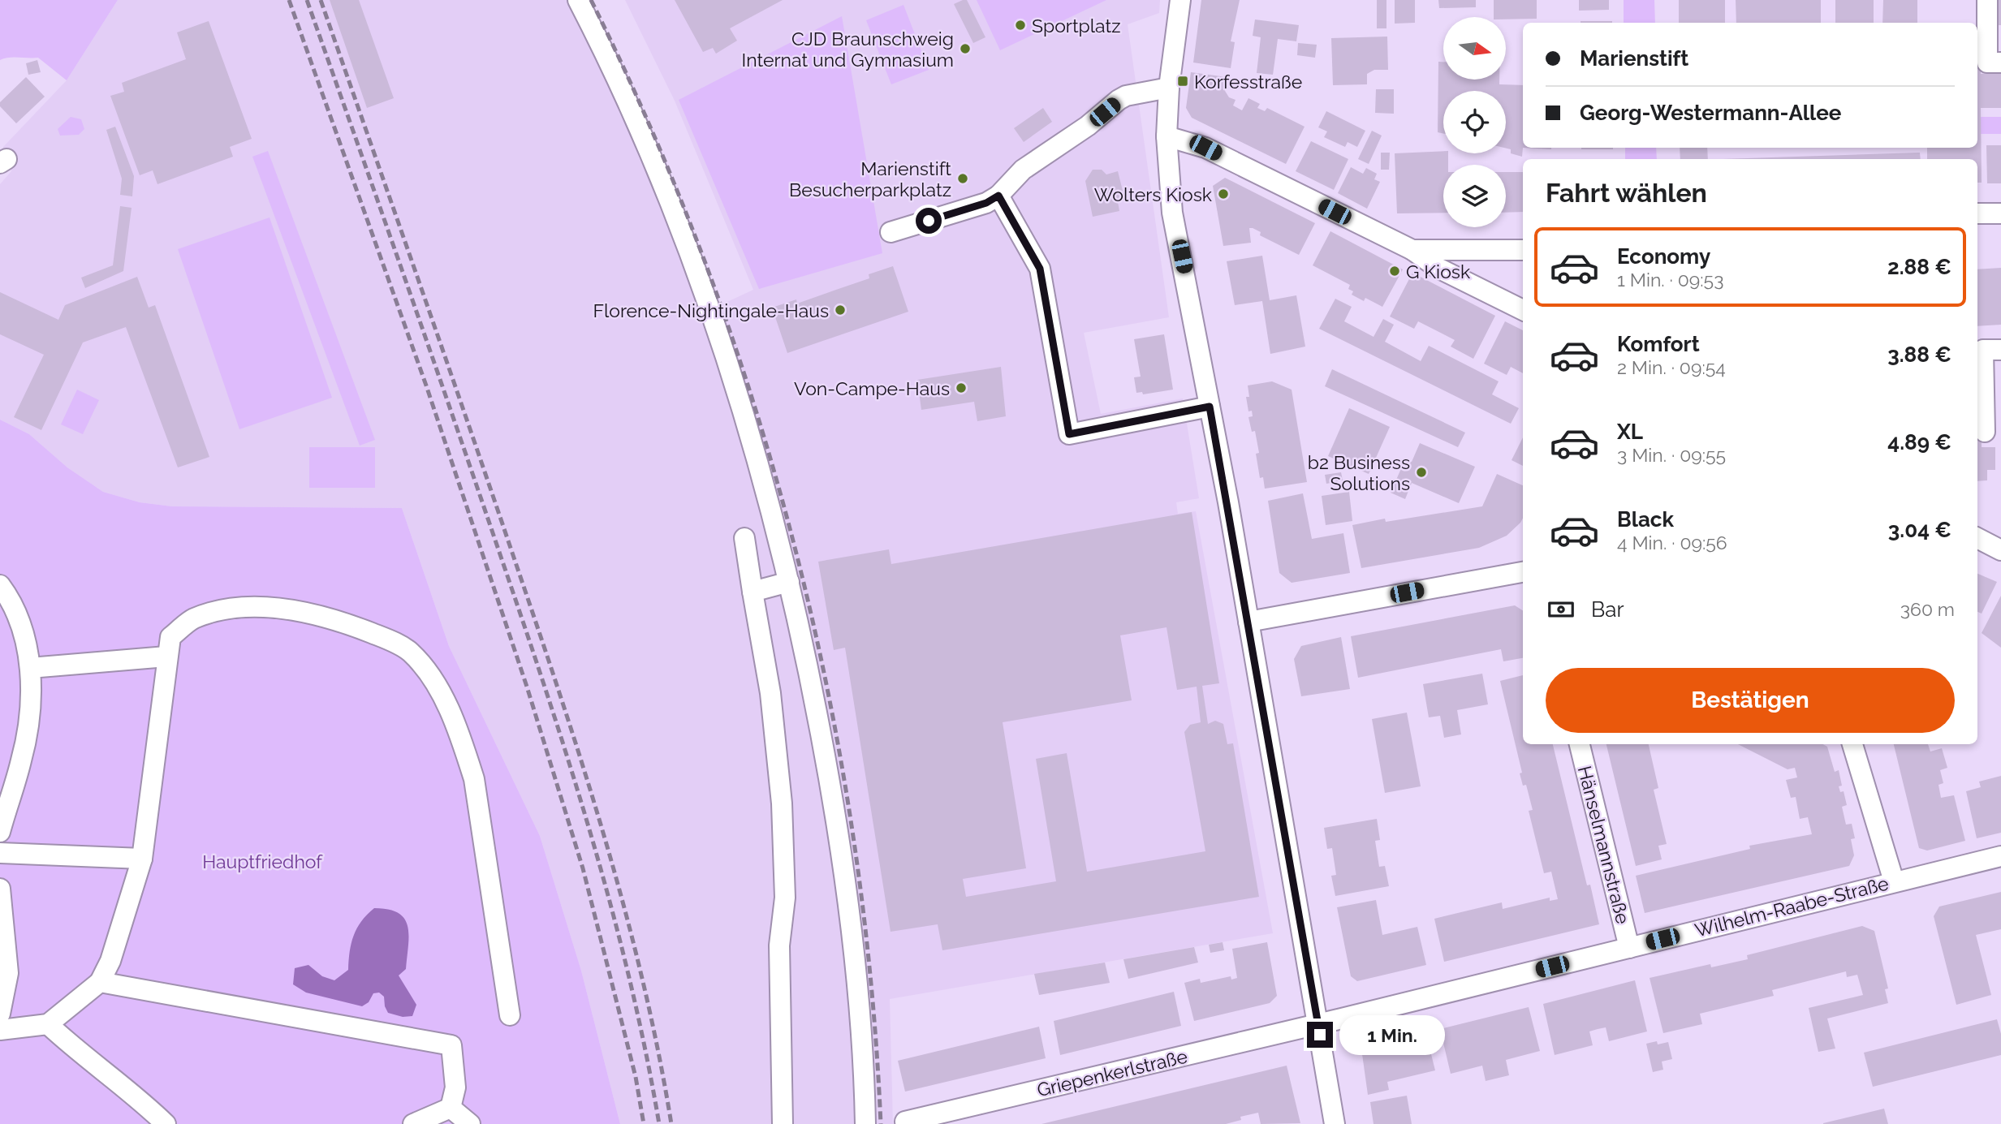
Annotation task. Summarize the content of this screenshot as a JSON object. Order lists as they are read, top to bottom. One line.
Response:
{"streets":{"street":["Hänselmannstraße","Wilhelm-Raabe-Straße","Griepenkerlstraße"]},"crossings":[["Hänselmannstraße","Wilhelm-Raabe-Straße"],["Wilhelm-Raabe-Straße","Griepenkerlstraße"]],"parks":["Hauptfriedhof"],"places":{"other":["Sportplatz","CJD Braunschweig Internat und Gymnasium","Marienstift Besucherparkplatz","Wolters Kiosk","G Kiosk","Florence-Nightingale-Haus","Von-Campe-Haus","b2 Business Solutions"],"transit":["Korfesstraße"]},"north":"right","page":{"banner":["Marienstift","Georg-Westermann-Allee"],"heading":"Fahrt wählen","list":[{"name":"Economy","note":"1 Min. · 09:53","value":"2.88 €"},{"name":"Komfort","note":"2 Min. · 09:54","value":"3.88 €"},{"name":"XL","note":"3 Min. · 09:55","value":"4.89 €"},{"name":"Black","note":"4 Min. · 09:56","value":"3.04 €"}],"pay":["Bar","360 m"],"buttons":"Bestätigen","bubble":"1 Min."}}
